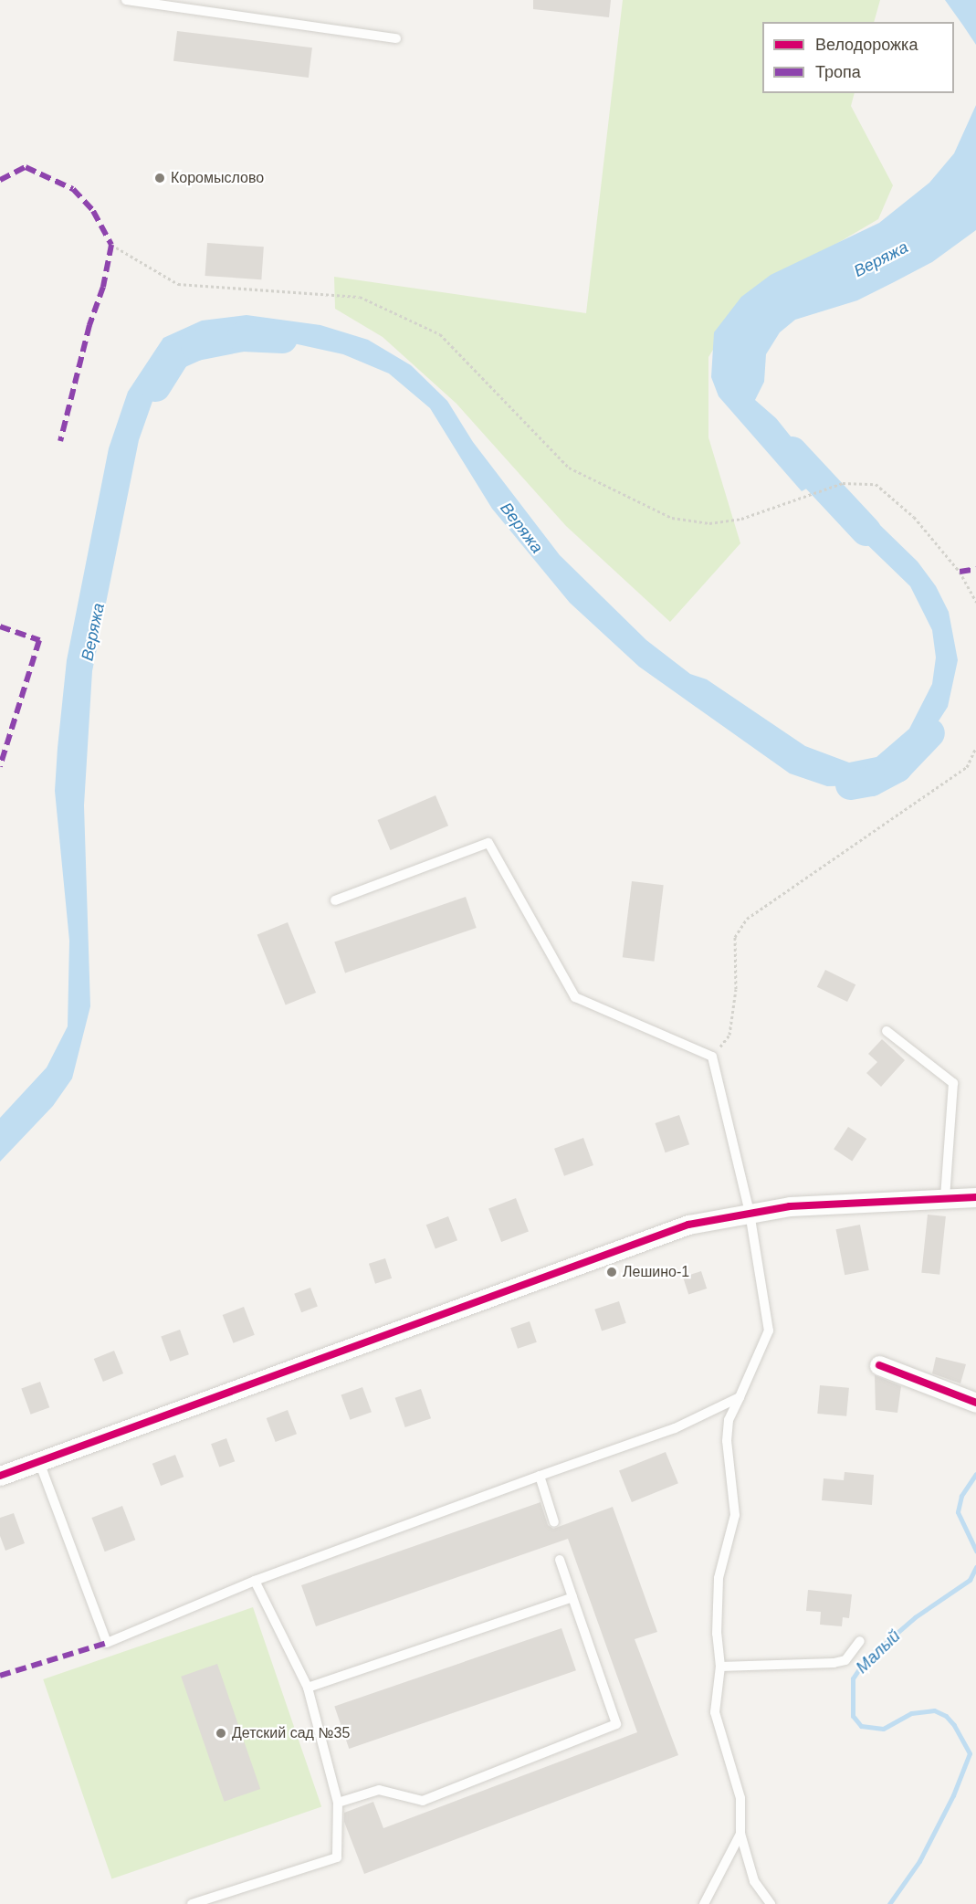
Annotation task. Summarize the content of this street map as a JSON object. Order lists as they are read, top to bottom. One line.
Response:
{"water":["Веряжа","Малый"],"places":["Коромыслово","Лешино-1","Детский сад №35"],"legend":["Велодорожка","Тропа"]}
